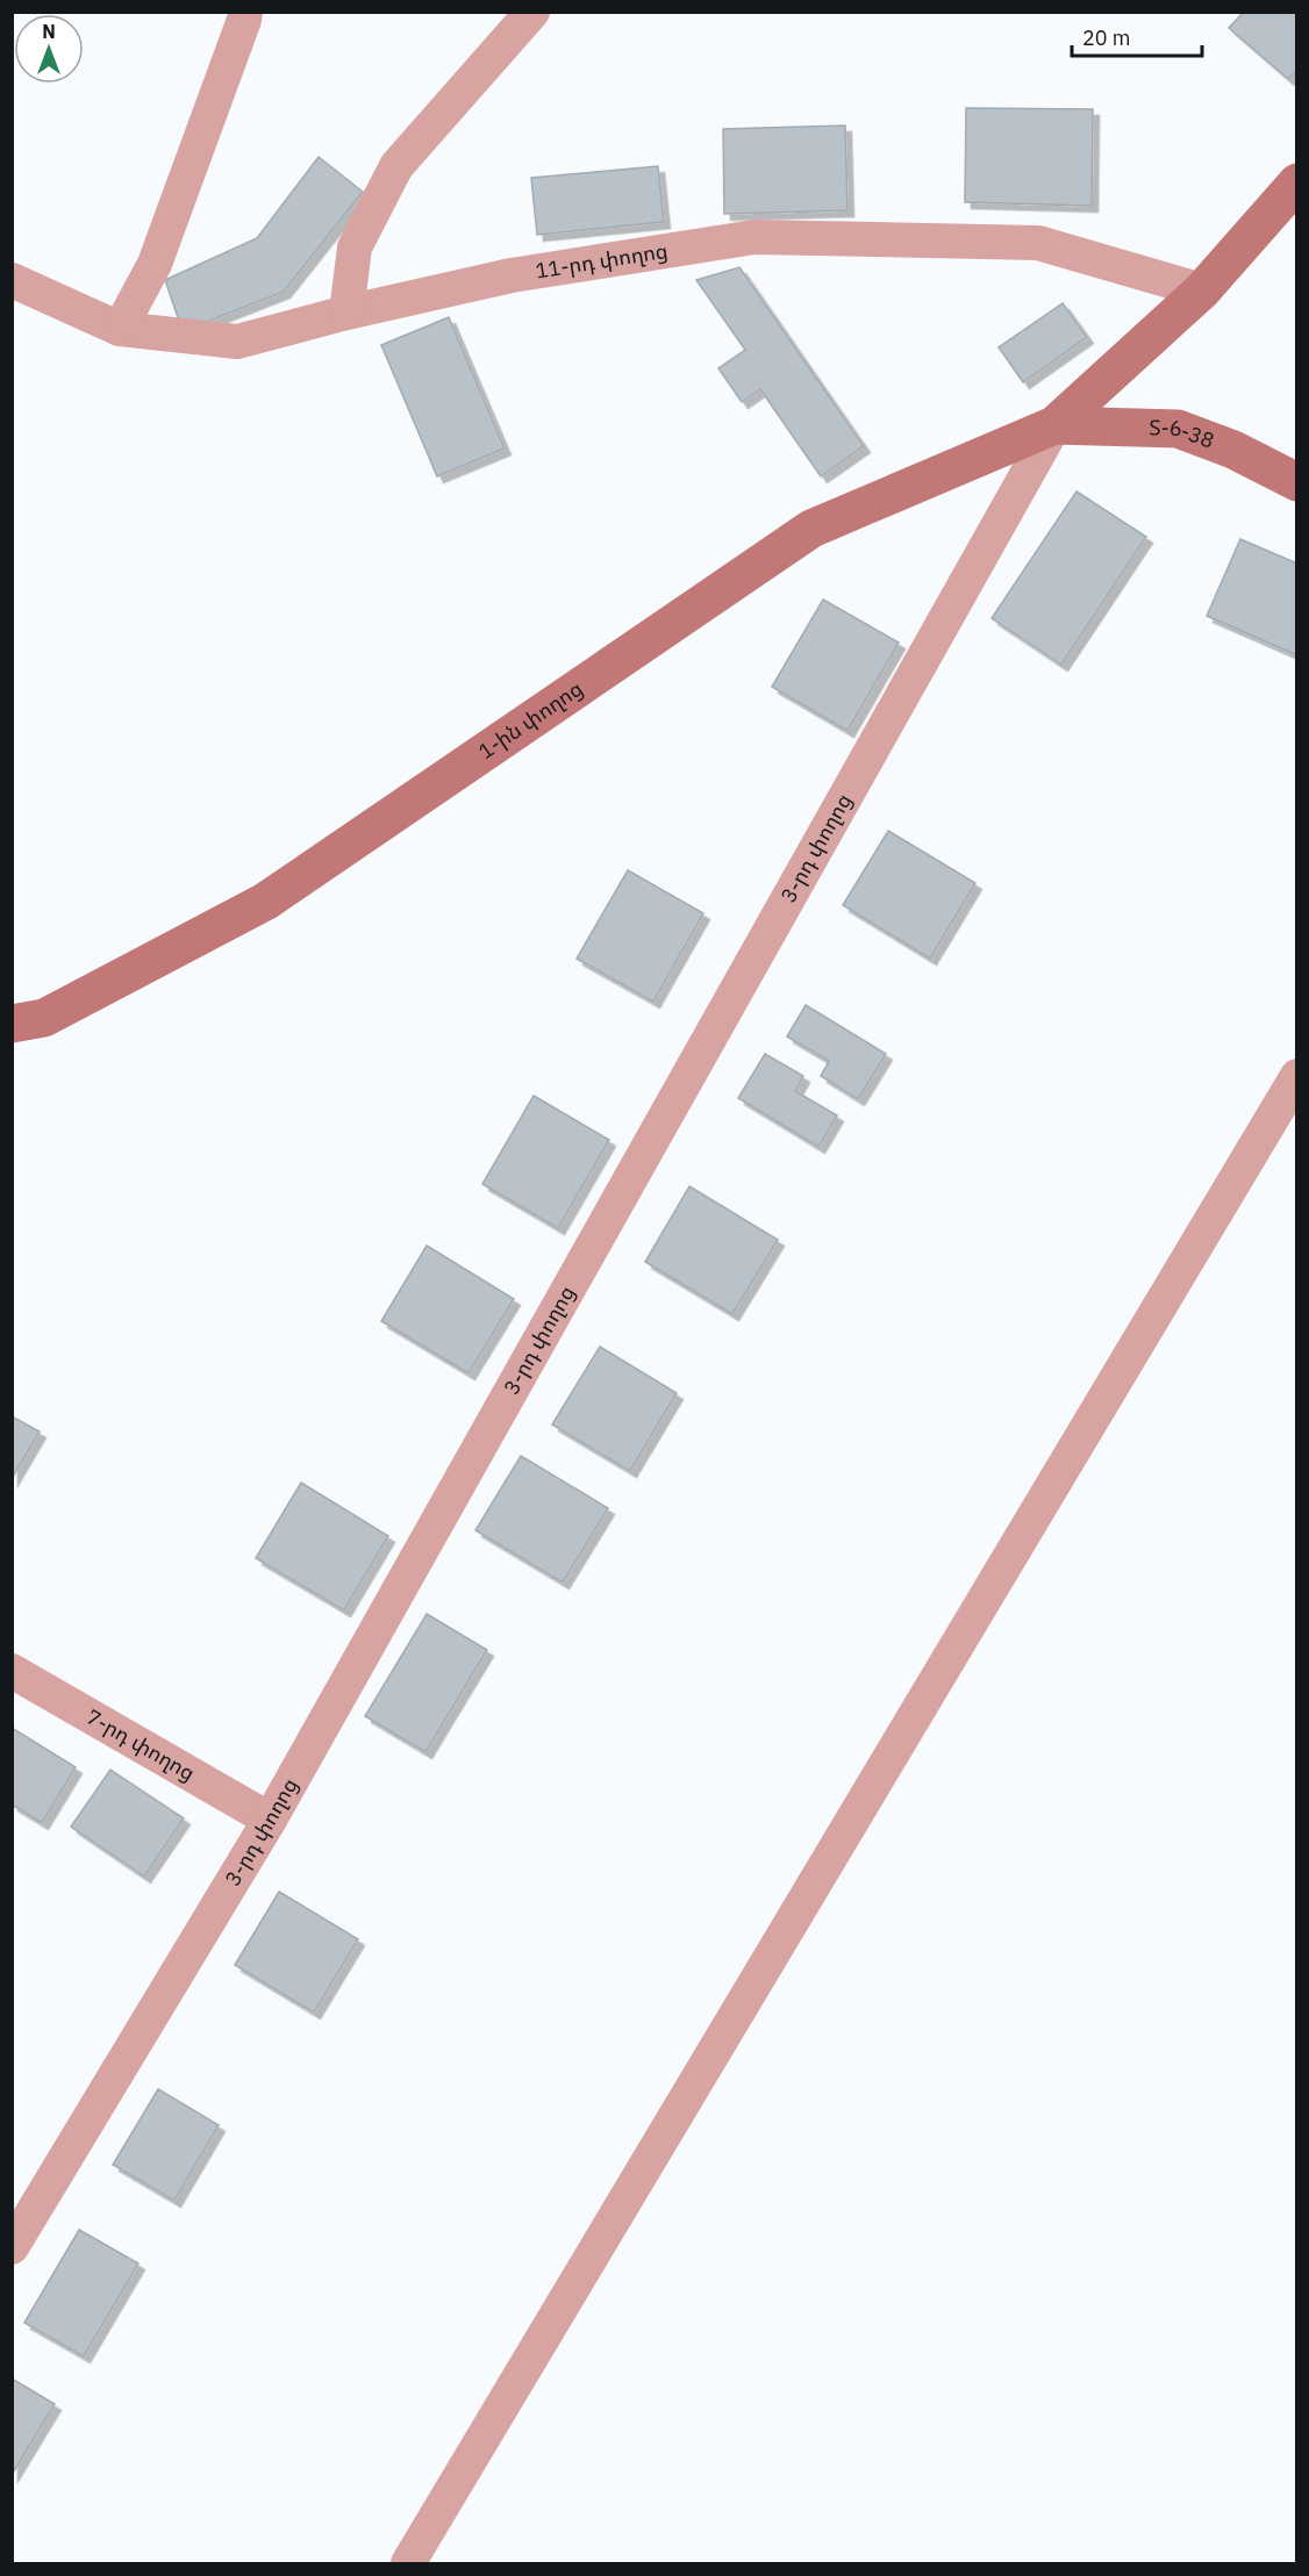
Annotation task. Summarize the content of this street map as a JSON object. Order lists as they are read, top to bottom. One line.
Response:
{"streets":{"main road":["Տ-6-38","1-ին փողոց"],"street":["11-րդ փողոց","3-րդ փողոց","7-րդ փողոց"]},"crossings":[["Տ-6-38","1-ին փողոց"],["Տ-6-38","3-րդ փողոց"],["1-ին փողոց","3-րդ փողոց"],["3-րդ փողոց","7-րդ փողոց"]],"scale_bar":"20 m","north":"top"}
